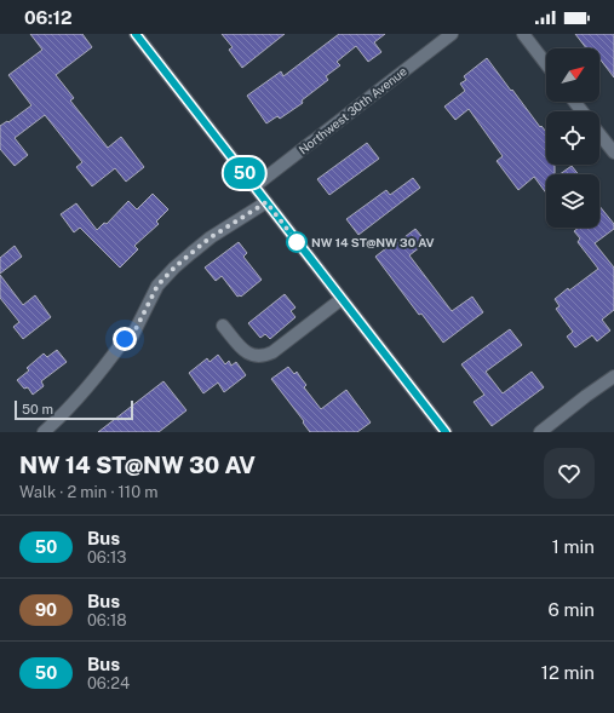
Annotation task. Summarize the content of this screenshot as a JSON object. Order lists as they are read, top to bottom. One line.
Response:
{"streets":{"street":["Northwest 30th Avenue"]},"places":["NW 14 ST@NW 30 AV"],"lines":["bus line 50"],"scale_bar":"50 m","north":"top right","page":{"status":"06:12","on_map":"50","scale":"50 m","heading":["NW 14 ST@NW 30 AV","Walk · 2 min · 110 m"],"list":[{"mark":"50","name":"Bus","note":"06:13","value":"1 min"},{"mark":"90","name":"Bus","note":"06:18","value":"6 min"},{"mark":"50","name":"Bus","note":"06:24","value":"12 min"}]}}
